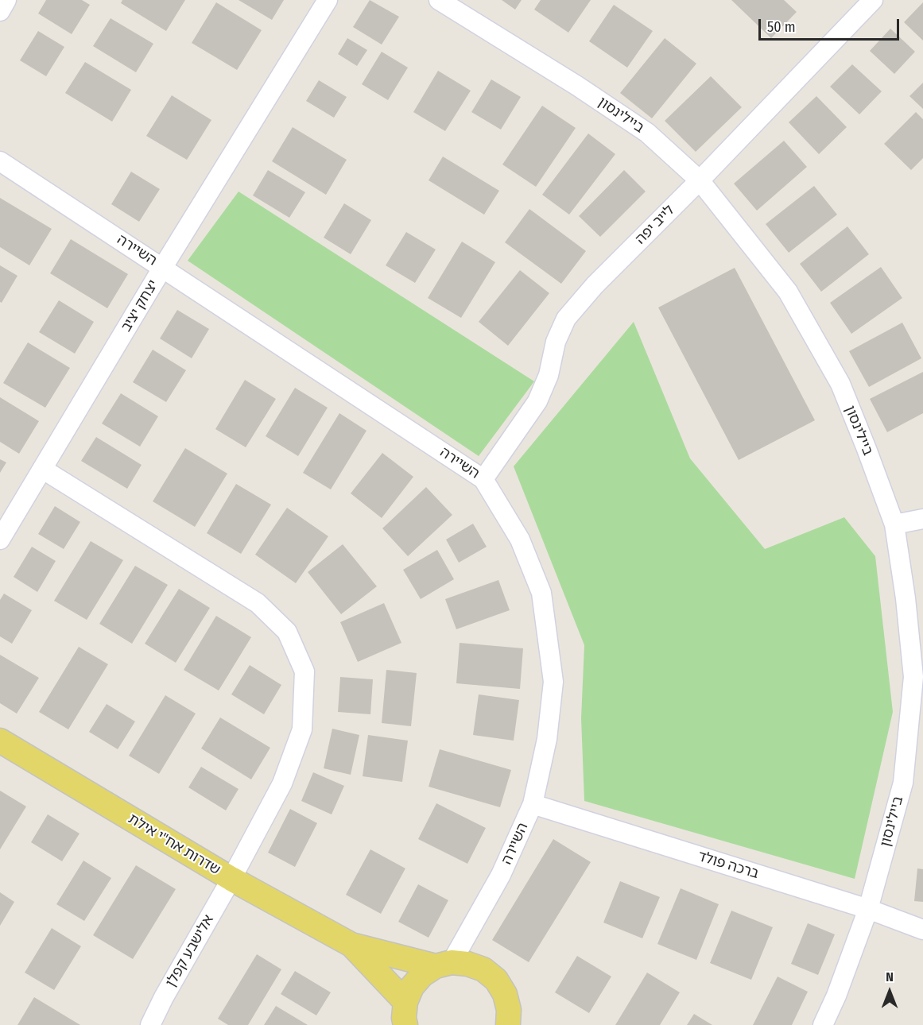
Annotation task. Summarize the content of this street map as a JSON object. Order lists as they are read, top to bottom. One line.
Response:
{"streets":{"main road":["שדרות אח\"י אילת"],"street":["ביילינסון","לייב יפה","השיירה","יצחק יציב","ברכה פולד","אלישבע קפלן"]},"crossings":[["ביילינסון","לייב יפה"],["ביילינסון","ברכה פולד"],["לייב יפה","השיירה"],["השיירה","יצחק יציב"],["השיירה","שדרות אח\"י אילת"],["השיירה","ברכה פולד"],["יצחק יציב","אלישבע קפלן"],["שדרות אח\"י אילת","אלישבע קפלן"]],"scale_bar":"50 m","north":"top"}
